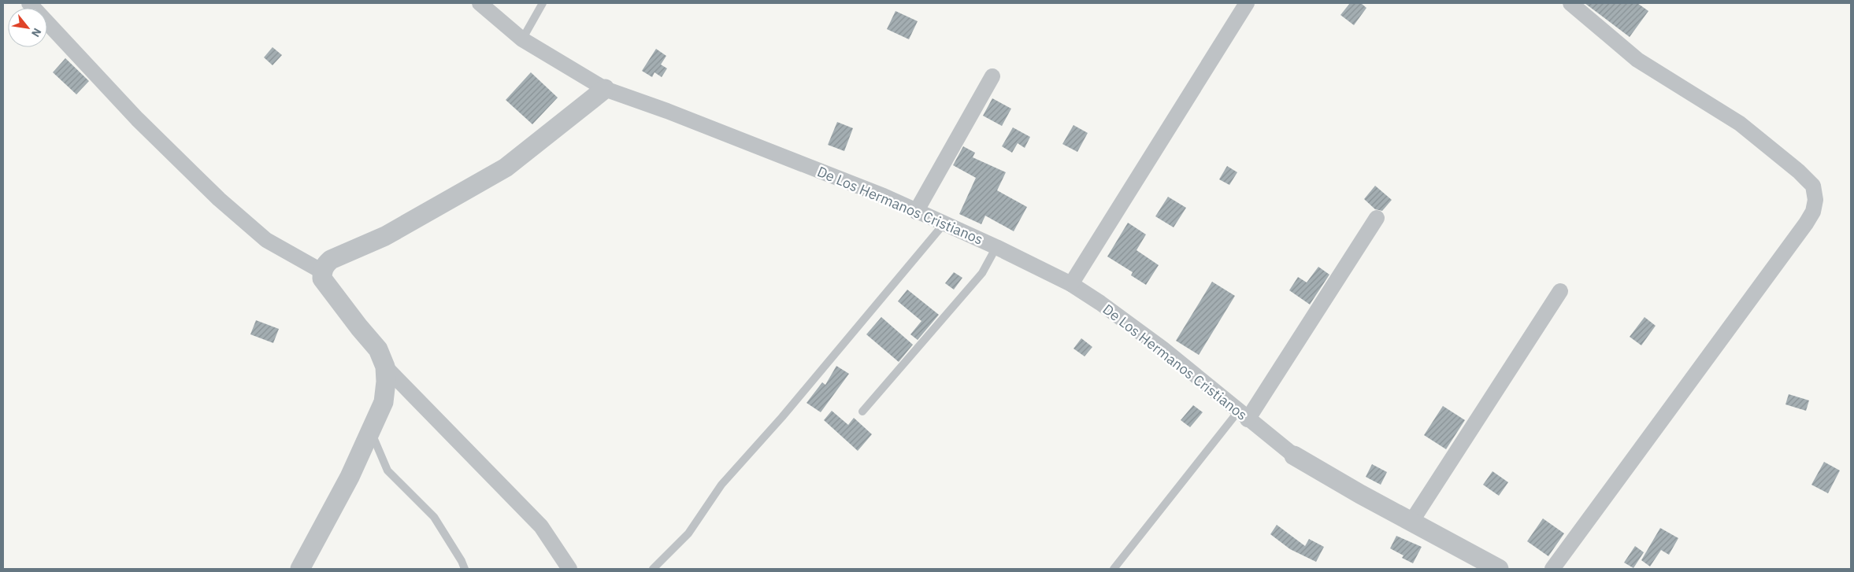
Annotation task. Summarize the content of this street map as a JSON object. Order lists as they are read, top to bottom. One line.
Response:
{"streets":{"street":["De Los Hermanos Cristianos"]},"north":"bottom right"}
